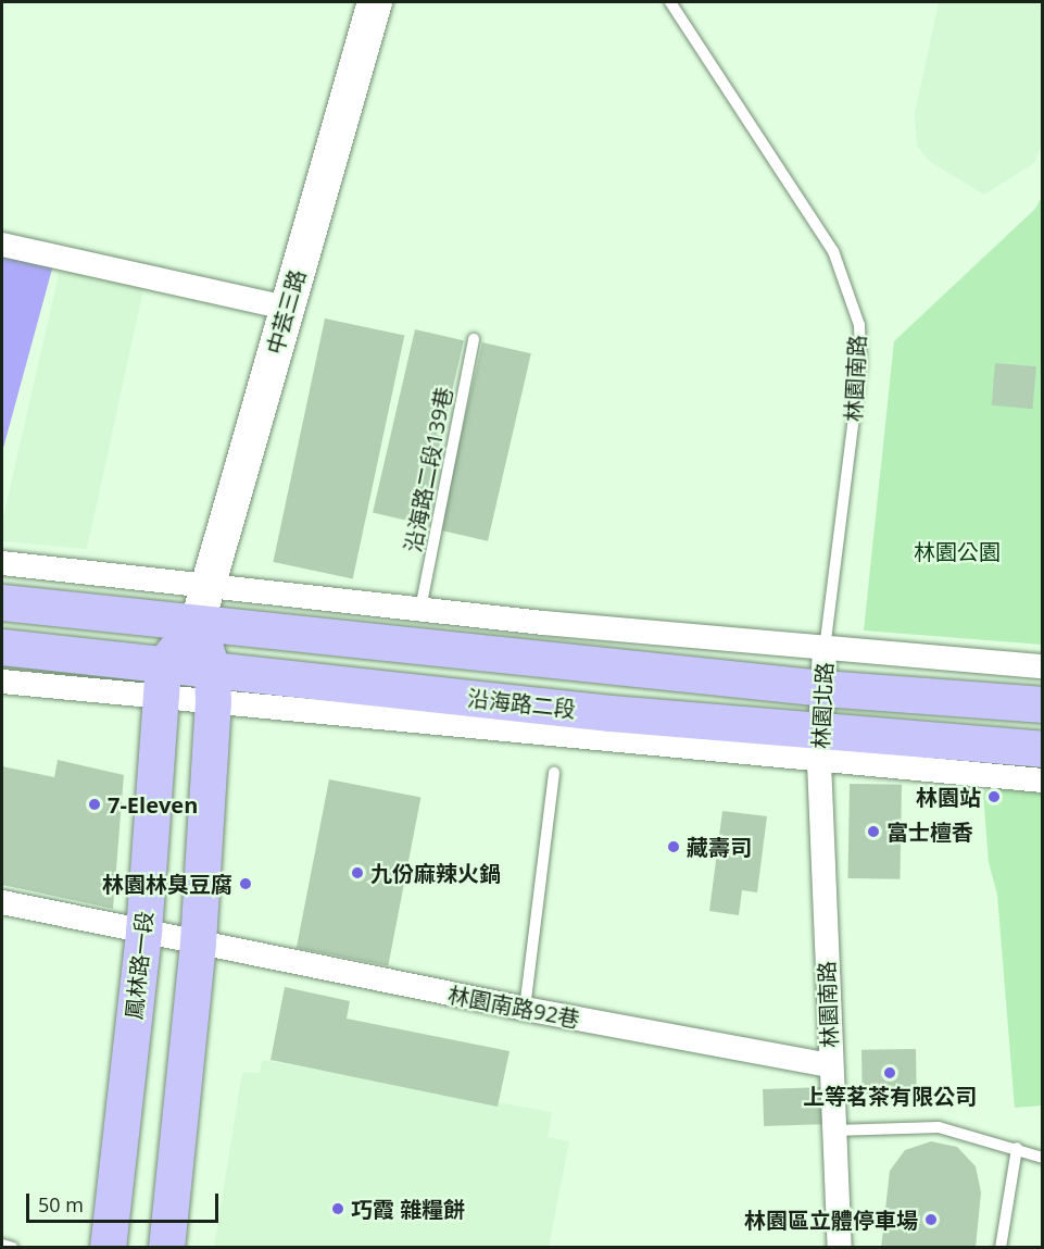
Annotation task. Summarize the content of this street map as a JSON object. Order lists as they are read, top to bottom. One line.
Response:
{"streets":{"main road":["沿海路二段","鳳林路一段"],"street":["中芸三路","林園南路","林園北路","林園南路92巷"],"lane":["沿海路二段139巷"]},"crossings":[["林園南路","沿海路二段"],["林園南路","林園北路"],["林園南路","林園南路92巷"],["沿海路二段","林園北路"],["沿海路二段","鳳林路一段"],["鳳林路一段","林園南路92巷"]],"parks":["林園公園"],"places":["林園站","7-Eleven","富士檀香","藏壽司","九份麻辣火鍋","林園林臭豆腐","上等茗茶有限公司","巧霞 雜糧餅","林園區立體停車場"],"scale_bar":"50 m"}
